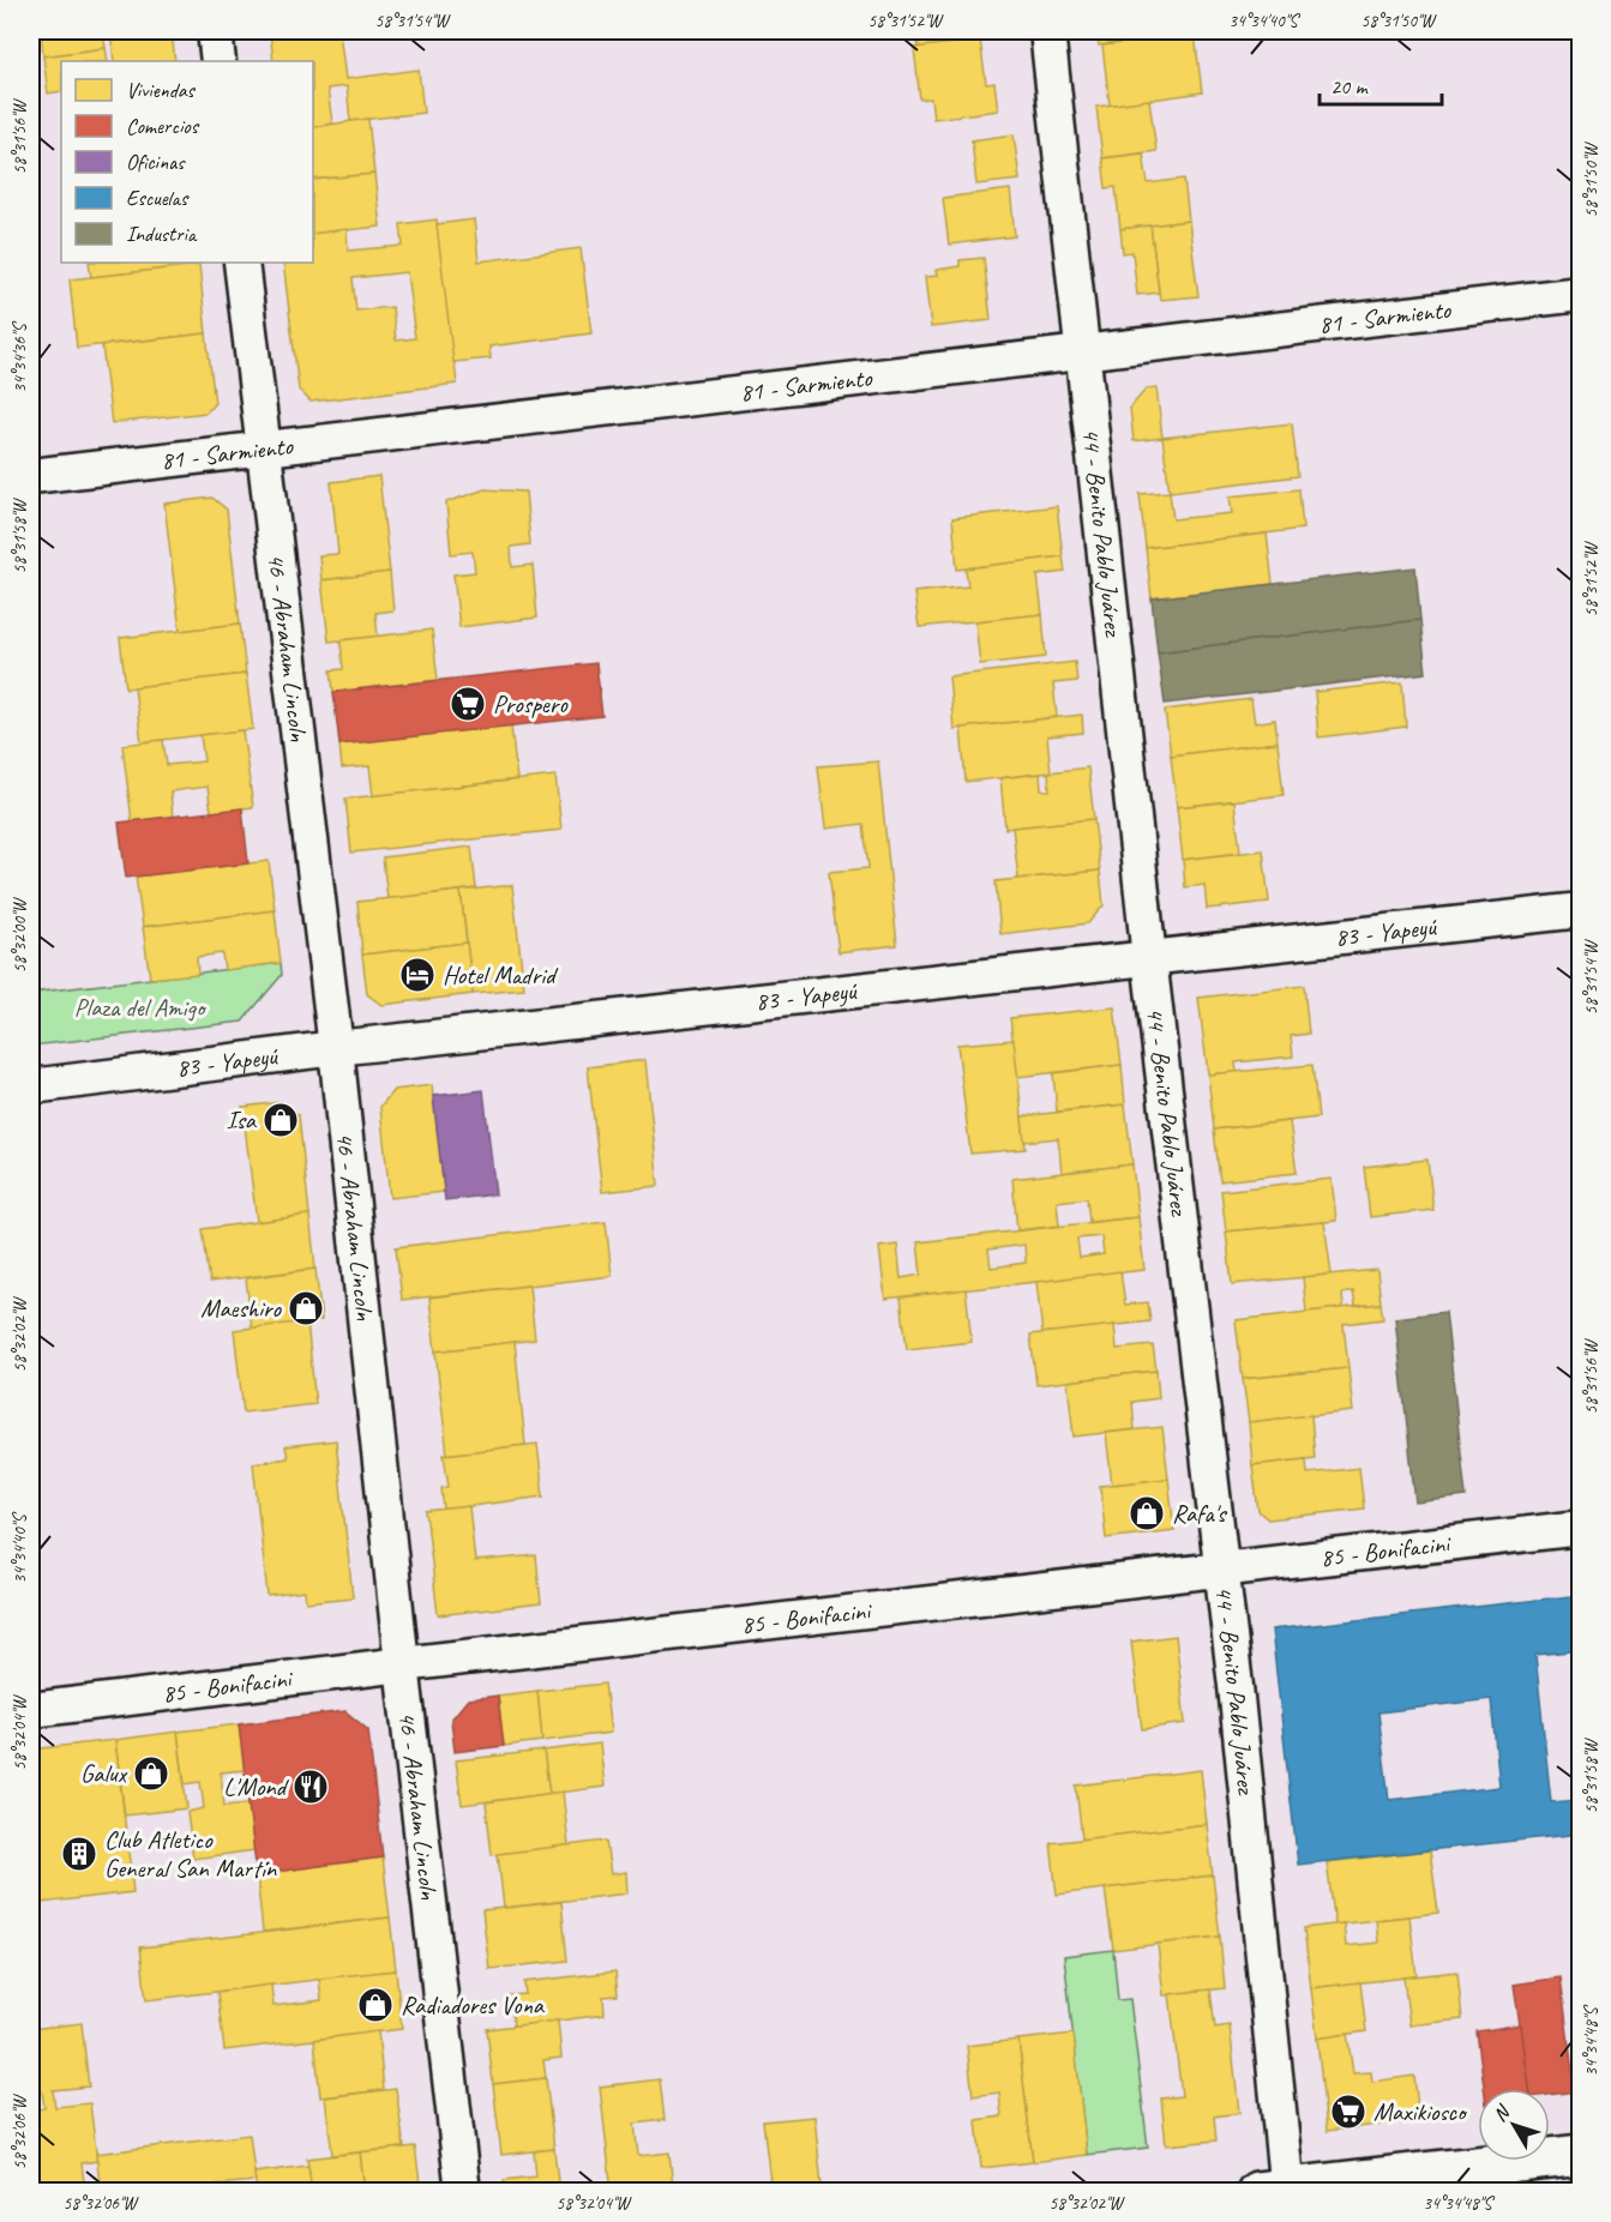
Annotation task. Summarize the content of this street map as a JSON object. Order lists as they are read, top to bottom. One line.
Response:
{"streets":{"street":["81 - Sarmiento","44 - Benito Pablo Juárez","46 - Abraham Lincoln","83 - Yapeyú","85 - Bonifacini"]},"crossings":[["81 - Sarmiento","44 - Benito Pablo Juárez"],["81 - Sarmiento","46 - Abraham Lincoln"],["44 - Benito Pablo Juárez","83 - Yapeyú"],["44 - Benito Pablo Juárez","85 - Bonifacini"],["46 - Abraham Lincoln","83 - Yapeyú"],["46 - Abraham Lincoln","85 - Bonifacini"]],"parks":["Plaza del Amigo"],"places":{"supermarket":["Prospero","Maxikiosco"],"hotel":["Hotel Madrid"],"shop":["Isa","Maeshiro","Rafa's","Galux","Radiadores Vona"],"restaurant":["L'Mond"],"building":["Club Atletico General San Martín"]},"legend":["Viviendas","Comercios","Oficinas","Escuelas","Industria"],"scale_bar":"20 m","north":"top left","coordinates":["58°31'54\"W","58°31'52\"W","34°34'40\"S","58°31'50\"W","58°31'56\"W","34°34'36\"S","58°31'58\"W","58°32'00\"W","58°32'02\"W","58°32'04\"W","34°34'48\"S","58°32'06\"W"]}
